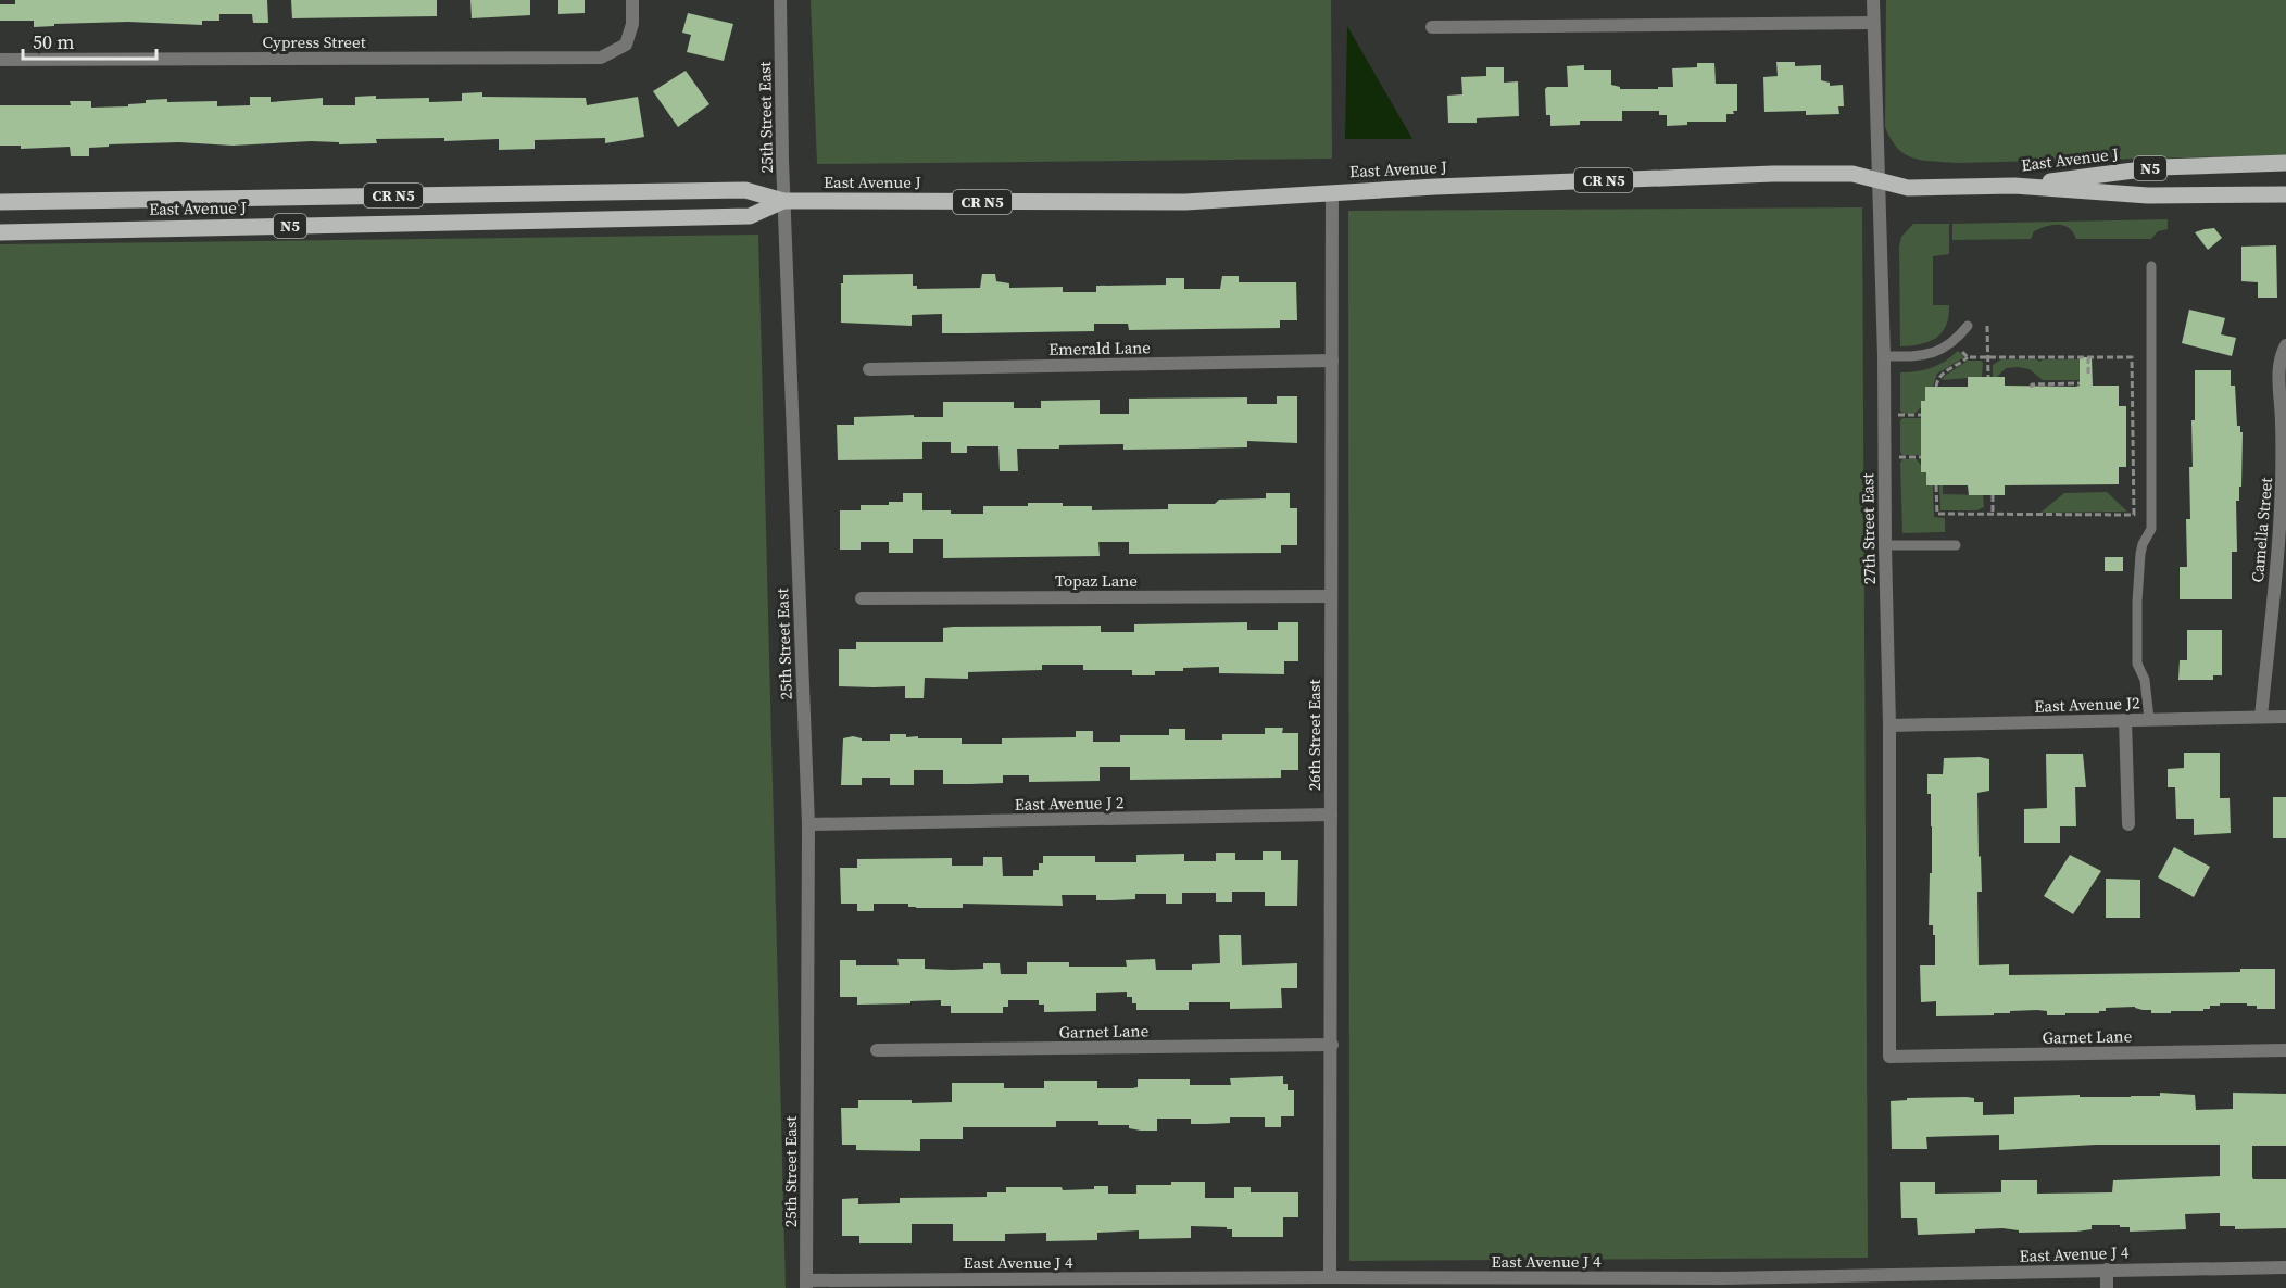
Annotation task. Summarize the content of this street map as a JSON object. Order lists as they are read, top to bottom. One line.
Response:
{"streets":{"main road":["East Avenue J","N5","CR N5"],"street":["Cypress Street","25th Street East","Emerald Lane","27th Street East","Camella Street","Topaz Lane","East Avenue J2","26th Street East","East Avenue J 2","Garnet Lane","East Avenue J 4"]},"crossings":[["25th Street East","East Avenue J"],["25th Street East","East Avenue J 2"],["25th Street East","East Avenue J 4"],["East Avenue J","27th Street East"],["East Avenue J","26th Street East"],["Emerald Lane","26th Street East"],["27th Street East","East Avenue J2"],["27th Street East","Garnet Lane"],["Camella Street","East Avenue J2"],["Topaz Lane","26th Street East"],["26th Street East","East Avenue J 2"],["26th Street East","Garnet Lane"],["26th Street East","East Avenue J 4"]],"scale_bar":"50 m"}
